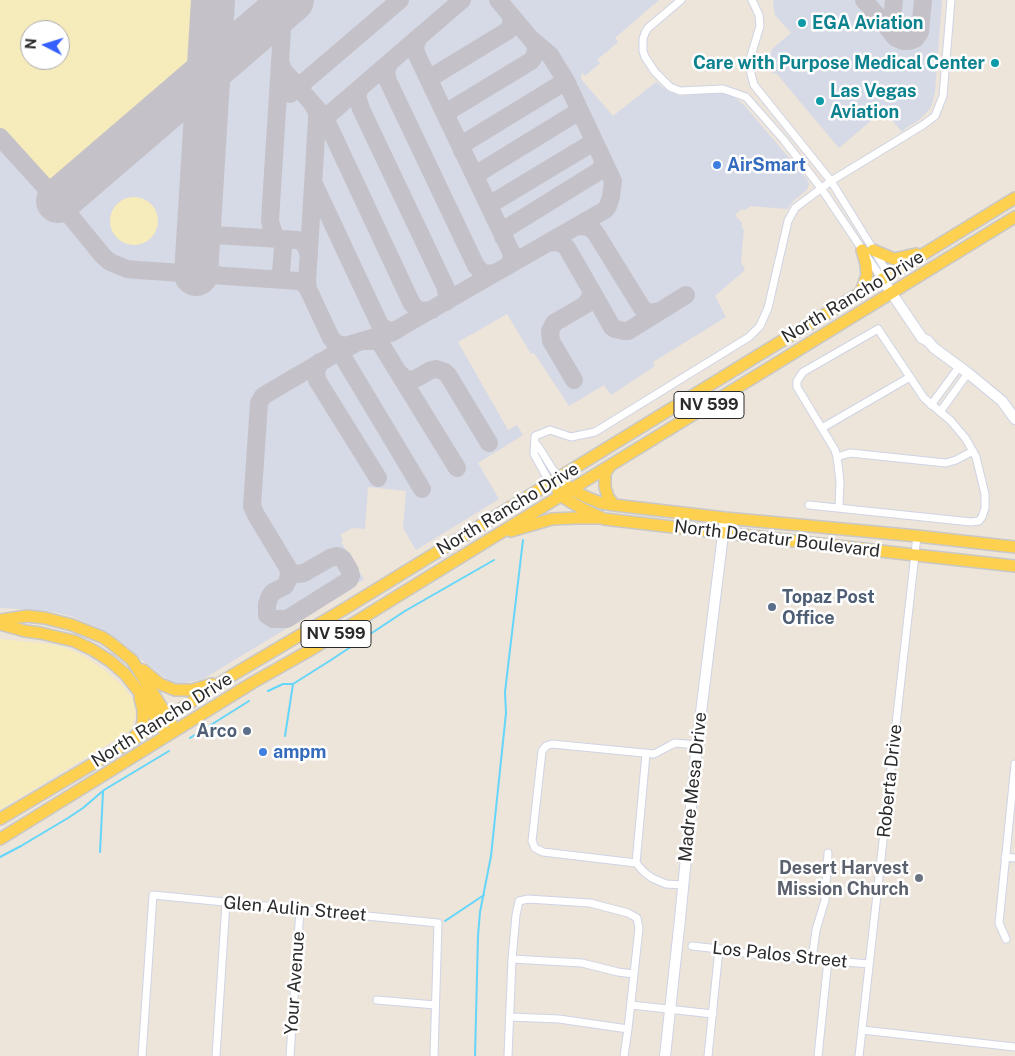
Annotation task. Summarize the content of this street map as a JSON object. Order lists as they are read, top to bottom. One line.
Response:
{"streets":{"main road":["North Rancho Drive","NV 599","North Decatur Boulevard"],"street":["Roberta Drive","Madre Mesa Drive","Glen Aulin Street","Los Palos Street","Your Avenue"]},"crossings":[["North Rancho Drive","North Decatur Boulevard"],["North Decatur Boulevard","Roberta Drive"],["North Decatur Boulevard","Madre Mesa Drive"],["Roberta Drive","Los Palos Street"],["Glen Aulin Street","Your Avenue"]],"places":["EGA Aviation","Care with Purpose Medical Center","Las Vegas Aviation","AirSmart","Topaz Post Office","Arco","ampm","Desert Harvest Mission Church"],"north":"left"}
